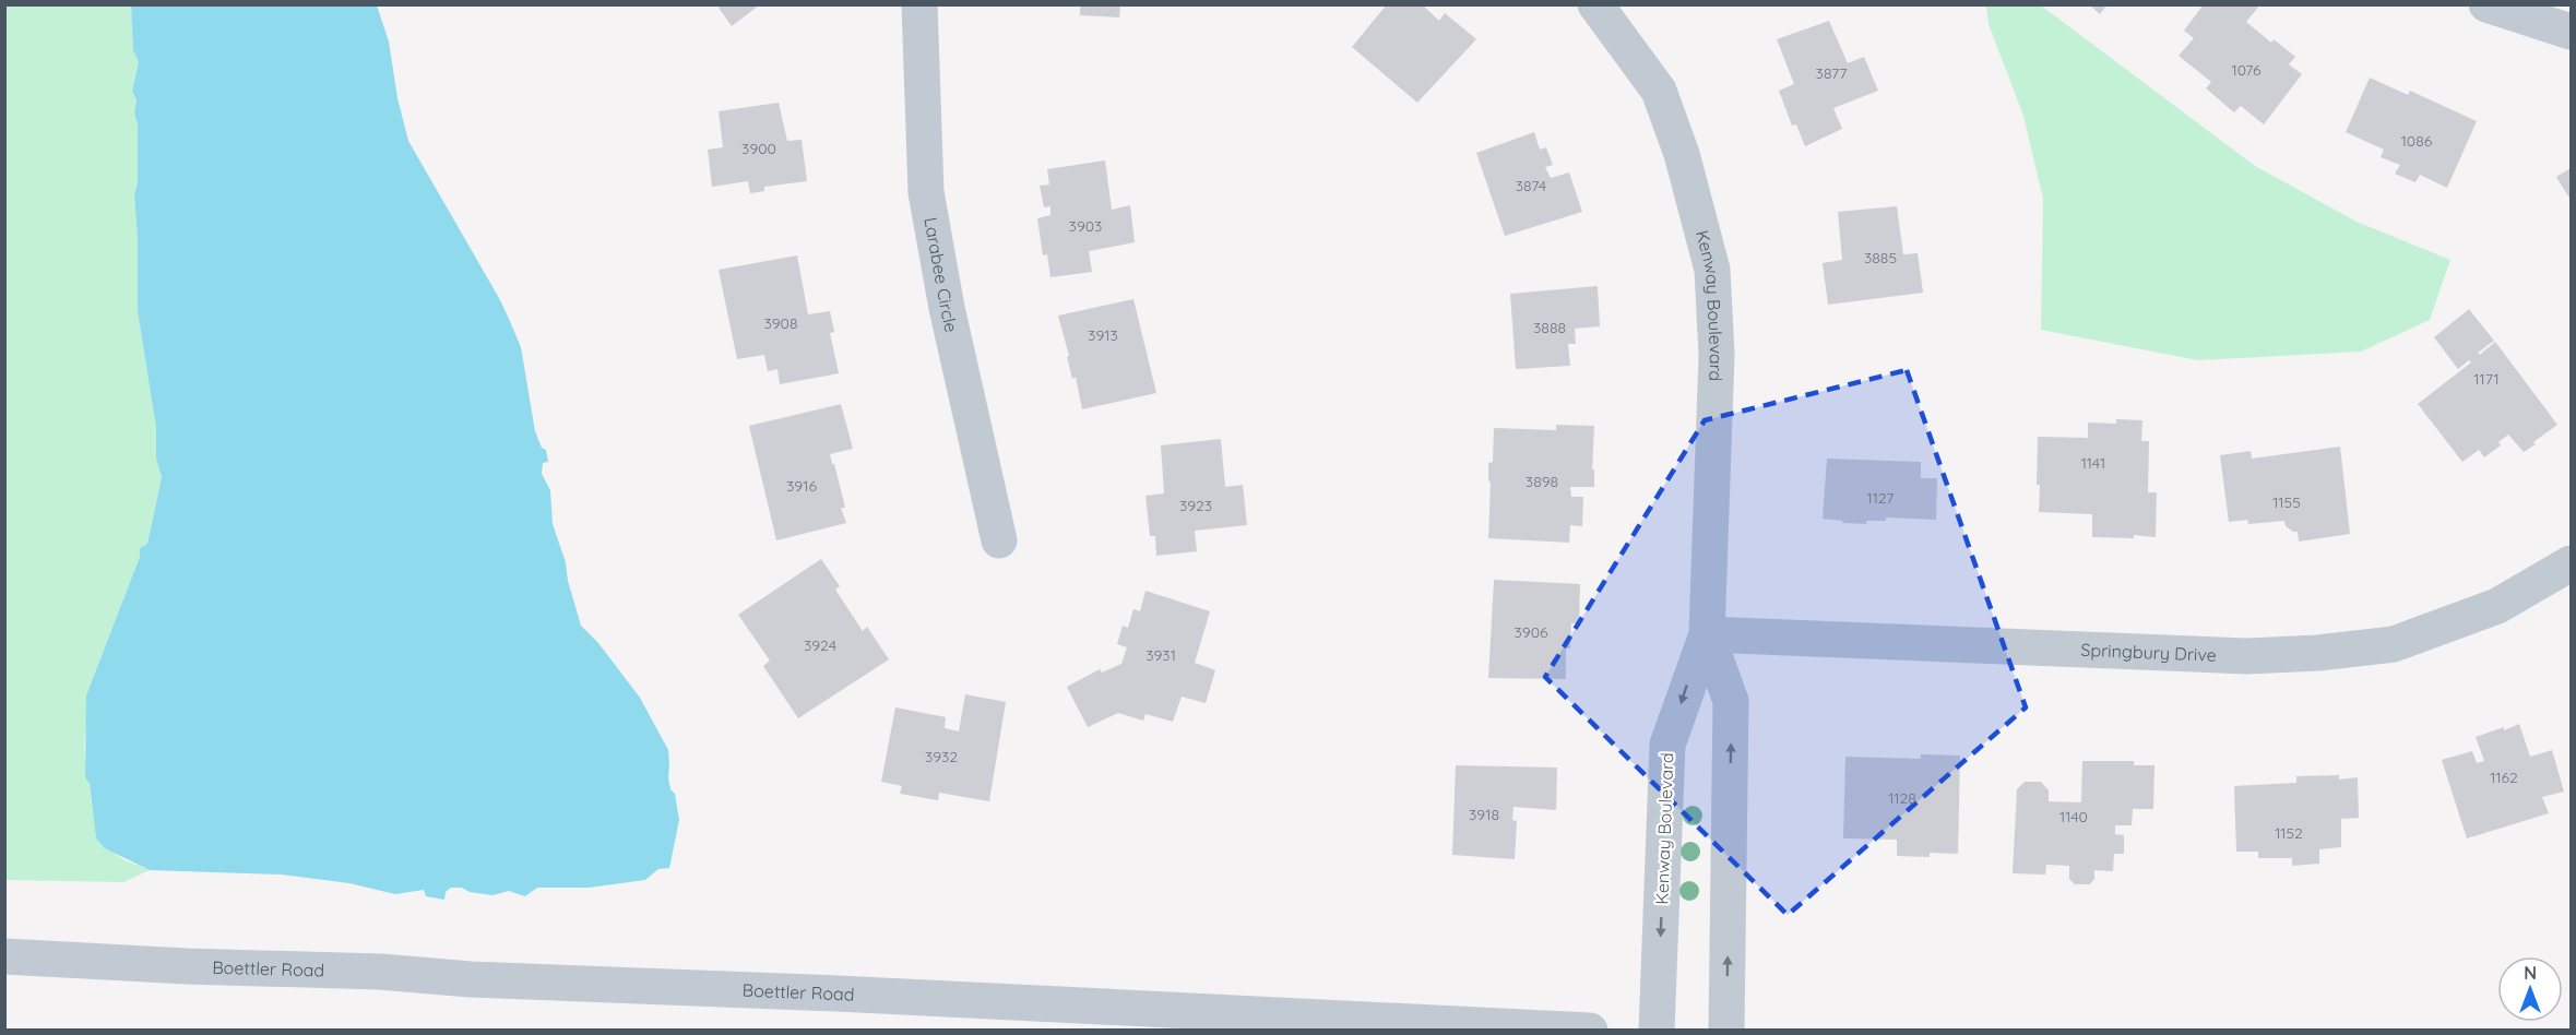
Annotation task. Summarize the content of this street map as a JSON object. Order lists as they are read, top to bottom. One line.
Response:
{"streets":{"street":["Larabee Circle","Kenway Boulevard","Springbury Drive","Boettler Road"]},"crossings":[["Kenway Boulevard","Springbury Drive"]],"house_numbers":["1076","3877","1086","3900","3874","3903","3885","3908","3888","3913","1171","1141","3898","3916","1127","1155","3923","3906","3924","3931","3932","1162","1128","3918","1140","1152"],"north":"top"}
